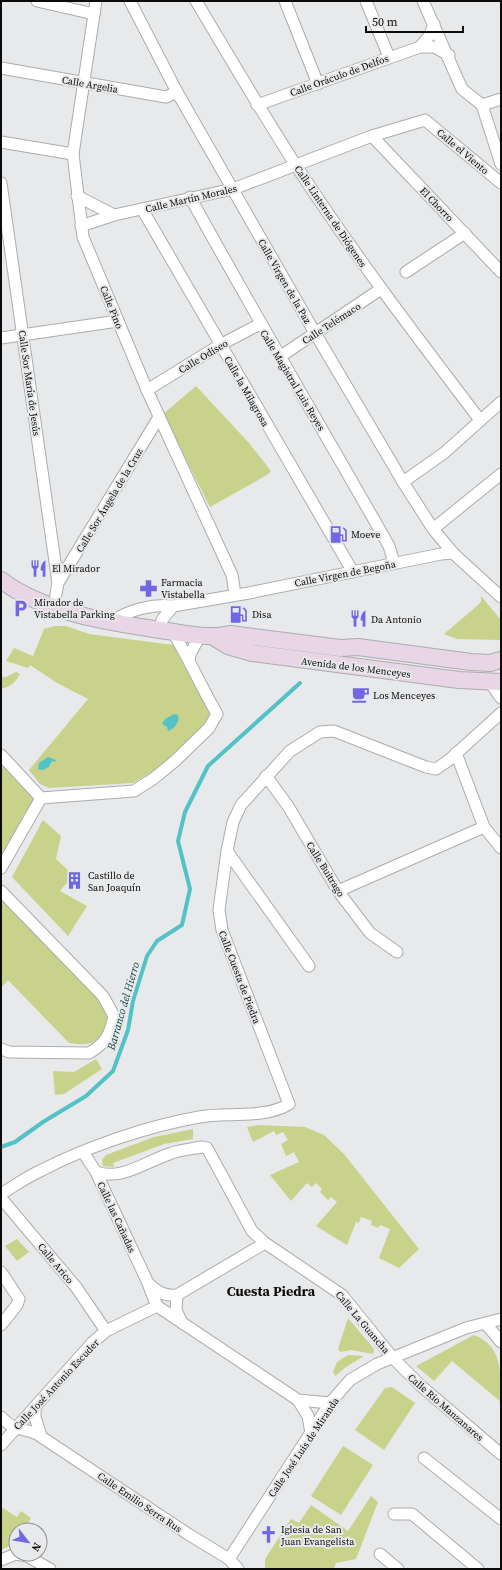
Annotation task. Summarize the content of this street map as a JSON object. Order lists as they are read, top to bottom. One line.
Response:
{"streets":{"main road":["Avenida de los Menceyes"],"street":["Calle Oráculo de Delfos","Calle Argelia","Calle el Viento","Calle Martín Morales","El Chorro","Calle Linterna de Diógenes","Calle Virgen de la Paz","Calle Pino","Calle Telémaco","Calle Odiseo","Calle Magistral Luis Reyes","Calle Sor María de Jesús","Calle la Milagrosa","Calle Sor Ángela de la Cruz","Calle Virgen de Begoña","Calle Buitrago","Calle Cuesta de Piedra","Calle las Cañadas","Calle Arico","Calle La Guancha","Calle José Antonio Escuder","Calle Rio Manzanares","Calle José Luis de Miranda","Calle Emilio Serra Rus"]},"crossings":[["Calle Oráculo de Delfos","Calle Linterna de Diógenes"],["Calle Argelia","Calle Virgen de la Paz"],["Calle Argelia","Calle Pino"],["Calle el Viento","Calle Martín Morales"],["Calle Martín Morales","El Chorro"],["Calle Martín Morales","Calle Linterna de Diógenes"],["Calle Martín Morales","Calle Virgen de la Paz"],["Calle Martín Morales","Calle Pino"],["Calle Martín Morales","Calle Magistral Luis Reyes"],["Calle Martín Morales","Calle la Milagrosa"],["Calle Linterna de Diógenes","Calle Telémaco"],["Calle Virgen de la Paz","Calle Telémaco"],["Calle Virgen de la Paz","Calle Virgen de Begoña"],["Calle Pino","Calle Odiseo"],["Calle Pino","Calle Sor Ángela de la Cruz"],["Calle Pino","Calle Virgen de Begoña"],["Calle Telémaco","Calle Magistral Luis Reyes"],["Calle Odiseo","Calle Magistral Luis Reyes"],["Calle Odiseo","Calle la Milagrosa"],["Calle Magistral Luis Reyes","Calle Virgen de Begoña"],["Calle Sor María de Jesús","Calle Sor Ángela de la Cruz"],["Calle la Milagrosa","Calle Virgen de Begoña"],["Calle Sor Ángela de la Cruz","Avenida de los Menceyes"],["Calle Virgen de Begoña","Avenida de los Menceyes"],["Calle Buitrago","Calle Cuesta de Piedra"],["Calle Cuesta de Piedra","Calle las Cañadas"],["Calle las Cañadas","Calle José Antonio Escuder"],["Calle Arico","Calle José Antonio Escuder"],["Calle La Guancha","Calle Rio Manzanares"],["Calle La Guancha","Calle José Luis de Miranda"],["Calle José Antonio Escuder","Calle Emilio Serra Rus"],["Calle Rio Manzanares","Calle José Luis de Miranda"],["Calle José Luis de Miranda","Calle Emilio Serra Rus"]],"districts":["Cuesta Piedra"],"water":["Barranco del Hierro"],"places":{"fuel station":["Moeve","Disa"],"restaurant":["El Mirador","Da Antonio"],"pharmacy":["Farmacia Vistabella"],"parking":["Mirador de Vistabella Parking"],"cafe":["Los Menceyes"],"building":["Castillo de San Joaquín"],"church":["Iglesia de San Juan Evangelista"]},"scale_bar":"50 m","north":"bottom right"}
